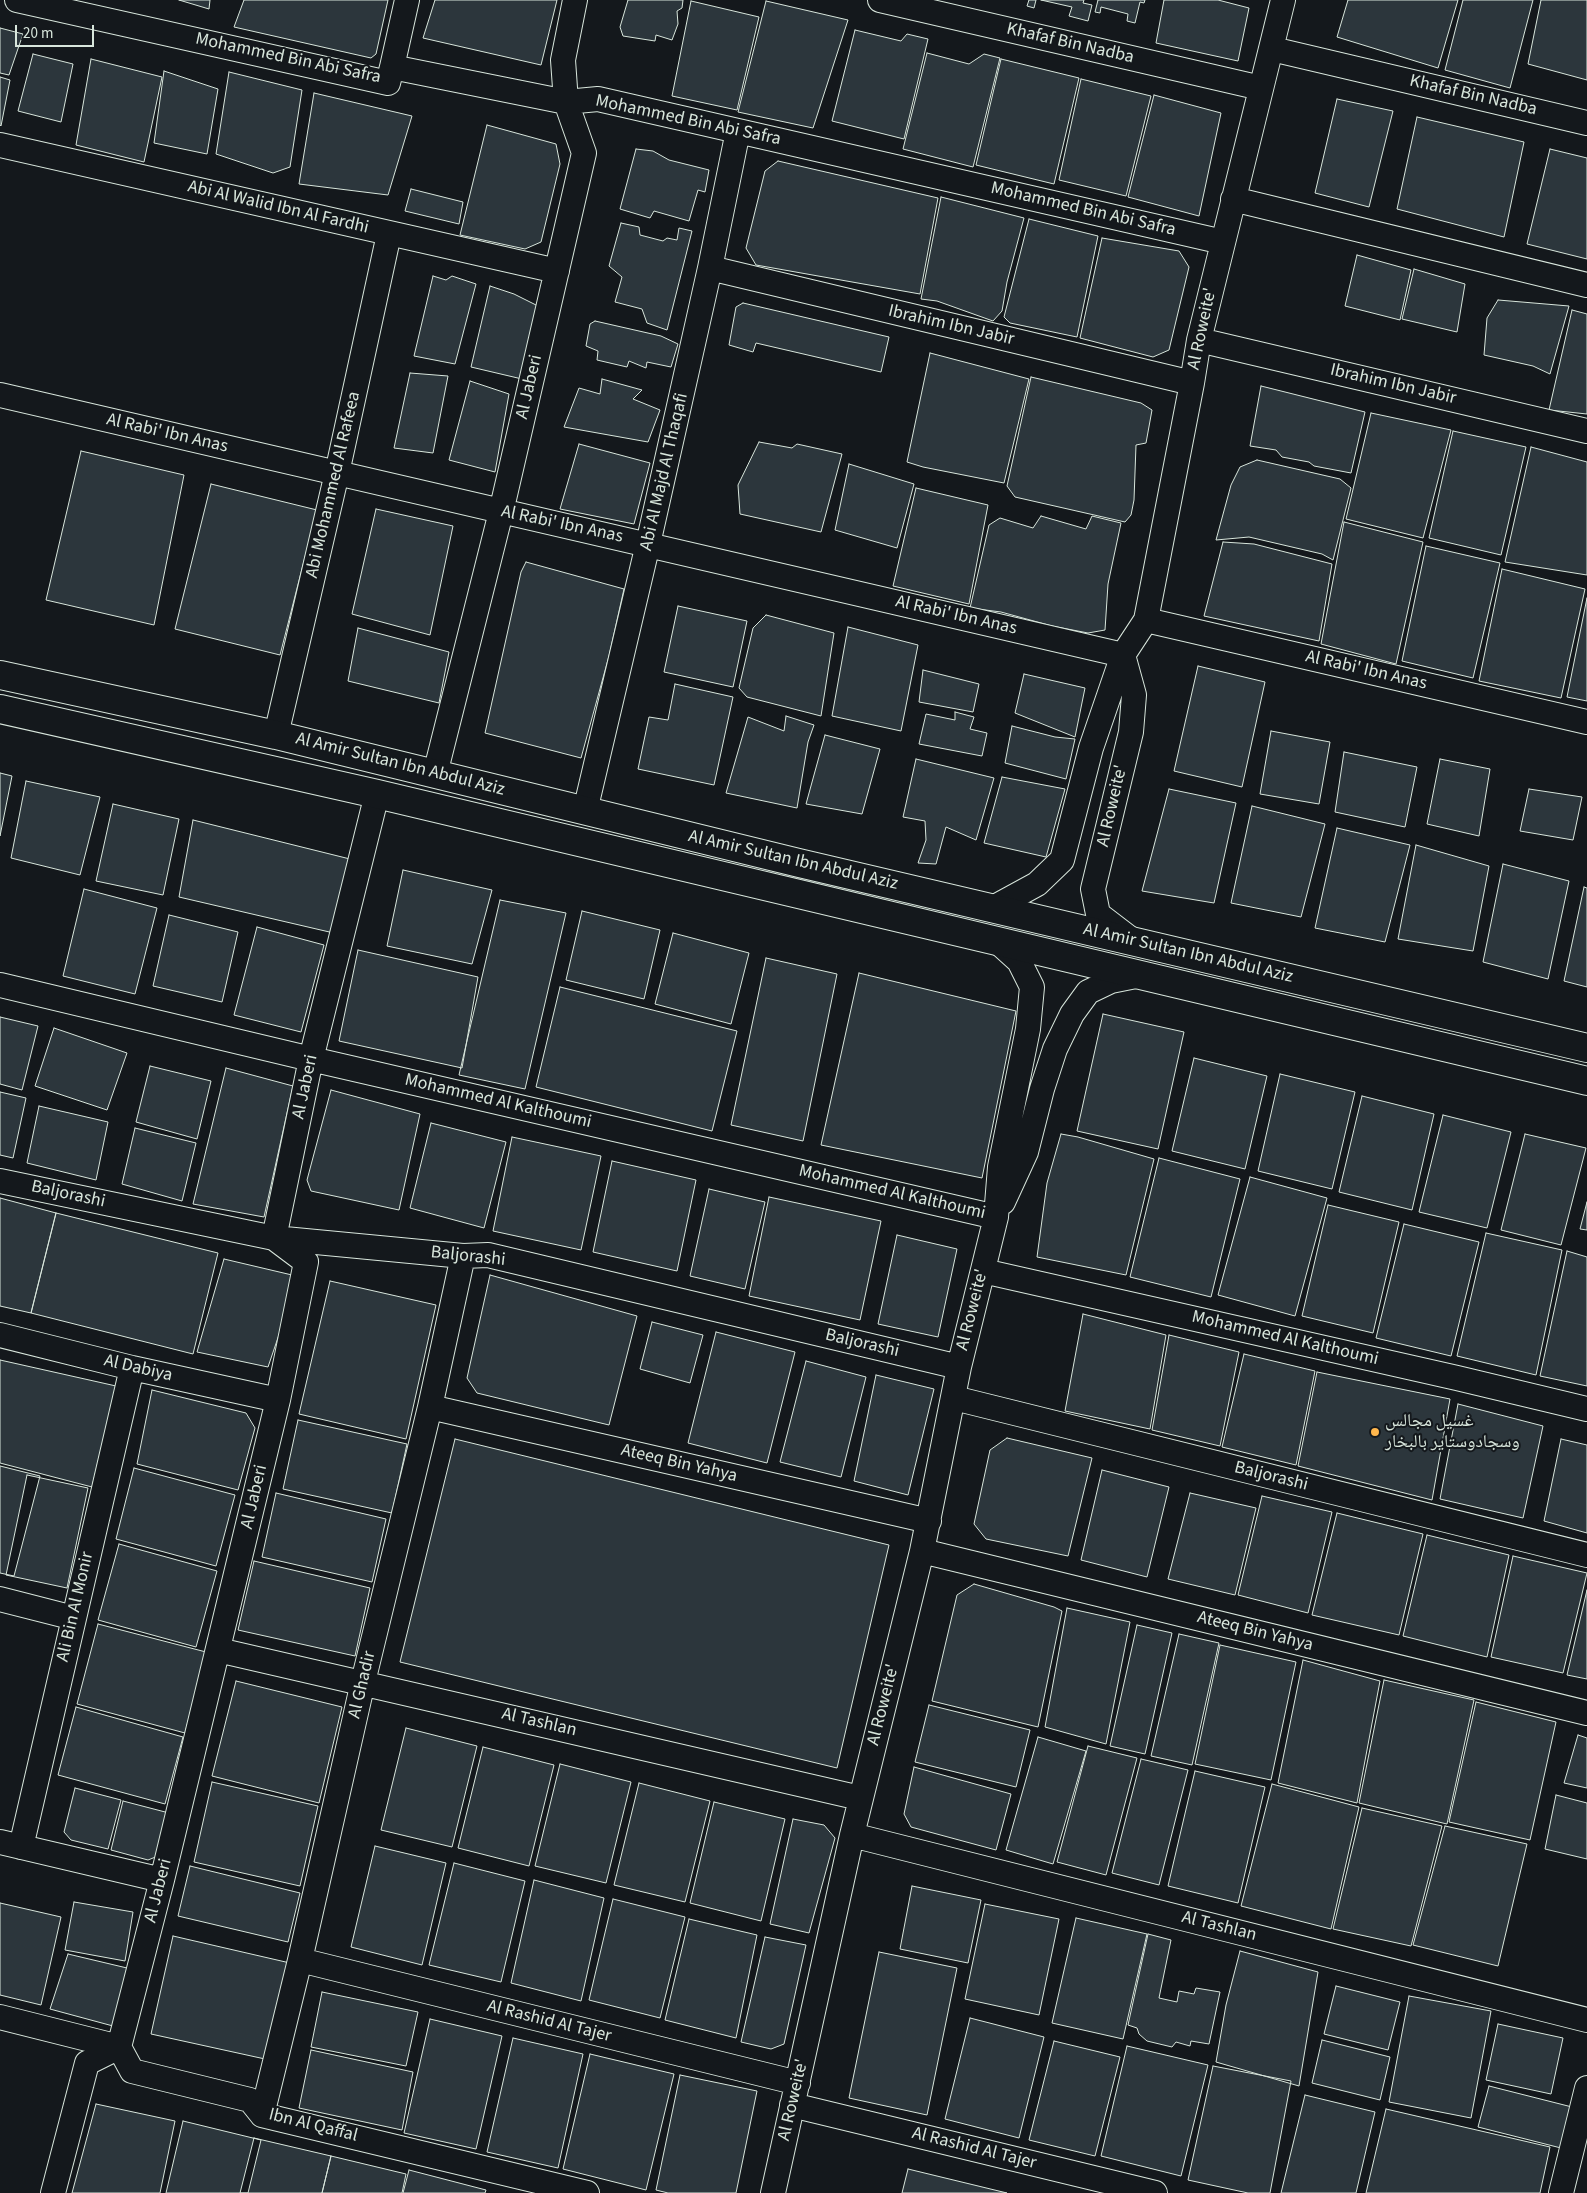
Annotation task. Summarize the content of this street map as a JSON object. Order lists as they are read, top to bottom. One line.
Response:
{"streets":{"street":["Khafaf Bin Nadba","Mohammed Bin Abi Safra","Abi Al Walid Ibn Al Fardhi","Ibrahim Ibn Jabir","Al Roweite'","Al Jaberi","Al Rabi' Ibn Anas","Abi Al Majd Al Thaqafi","Abi Mohammed Al Rafeea","Al Amir Sultan Ibn Abdul Aziz","Mohammed Al Kalthoumi","Baljorashi","Al Dabiya","Ateeq Bin Yahya","Ali Bin Al Monir","Al Ghadir","Al Tashlan","Al Rashid Al Tajer","Ibn Al Qaffal"]},"crossings":[["Khafaf Bin Nadba","Al Roweite'"],["Mohammed Bin Abi Safra","Al Roweite'"],["Mohammed Bin Abi Safra","Al Jaberi"],["Mohammed Bin Abi Safra","Abi Al Majd Al Thaqafi"],["Abi Al Walid Ibn Al Fardhi","Al Jaberi"],["Abi Al Walid Ibn Al Fardhi","Abi Mohammed Al Rafeea"],["Ibrahim Ibn Jabir","Al Roweite'"],["Ibrahim Ibn Jabir","Abi Al Majd Al Thaqafi"],["Al Roweite'","Al Rabi' Ibn Anas"],["Al Roweite'","Al Amir Sultan Ibn Abdul Aziz"],["Al Roweite'","Mohammed Al Kalthoumi"],["Al Roweite'","Baljorashi"],["Al Roweite'","Ateeq Bin Yahya"],["Al Roweite'","Al Tashlan"],["Al Roweite'","Al Rashid Al Tajer"],["Al Jaberi","Al Rabi' Ibn Anas"],["Al Jaberi","Al Amir Sultan Ibn Abdul Aziz"],["Al Jaberi","Mohammed Al Kalthoumi"],["Al Jaberi","Baljorashi"],["Al Jaberi","Al Dabiya"],["Al Jaberi","Al Tashlan"],["Al Jaberi","Ibn Al Qaffal"],["Al Rabi' Ibn Anas","Abi Al Majd Al Thaqafi"],["Al Rabi' Ibn Anas","Abi Mohammed Al Rafeea"],["Abi Al Majd Al Thaqafi","Al Amir Sultan Ibn Abdul Aziz"],["Abi Mohammed Al Rafeea","Al Amir Sultan Ibn Abdul Aziz"],["Baljorashi","Al Ghadir"],["Al Dabiya","Ali Bin Al Monir"],["Ateeq Bin Yahya","Al Ghadir"],["Al Ghadir","Al Tashlan"],["Al Ghadir","Al Rashid Al Tajer"],["Al Ghadir","Ibn Al Qaffal"]],"places":["غسيل مجالس وسجادوستاير بالبخار"],"scale_bar":"20 m"}
